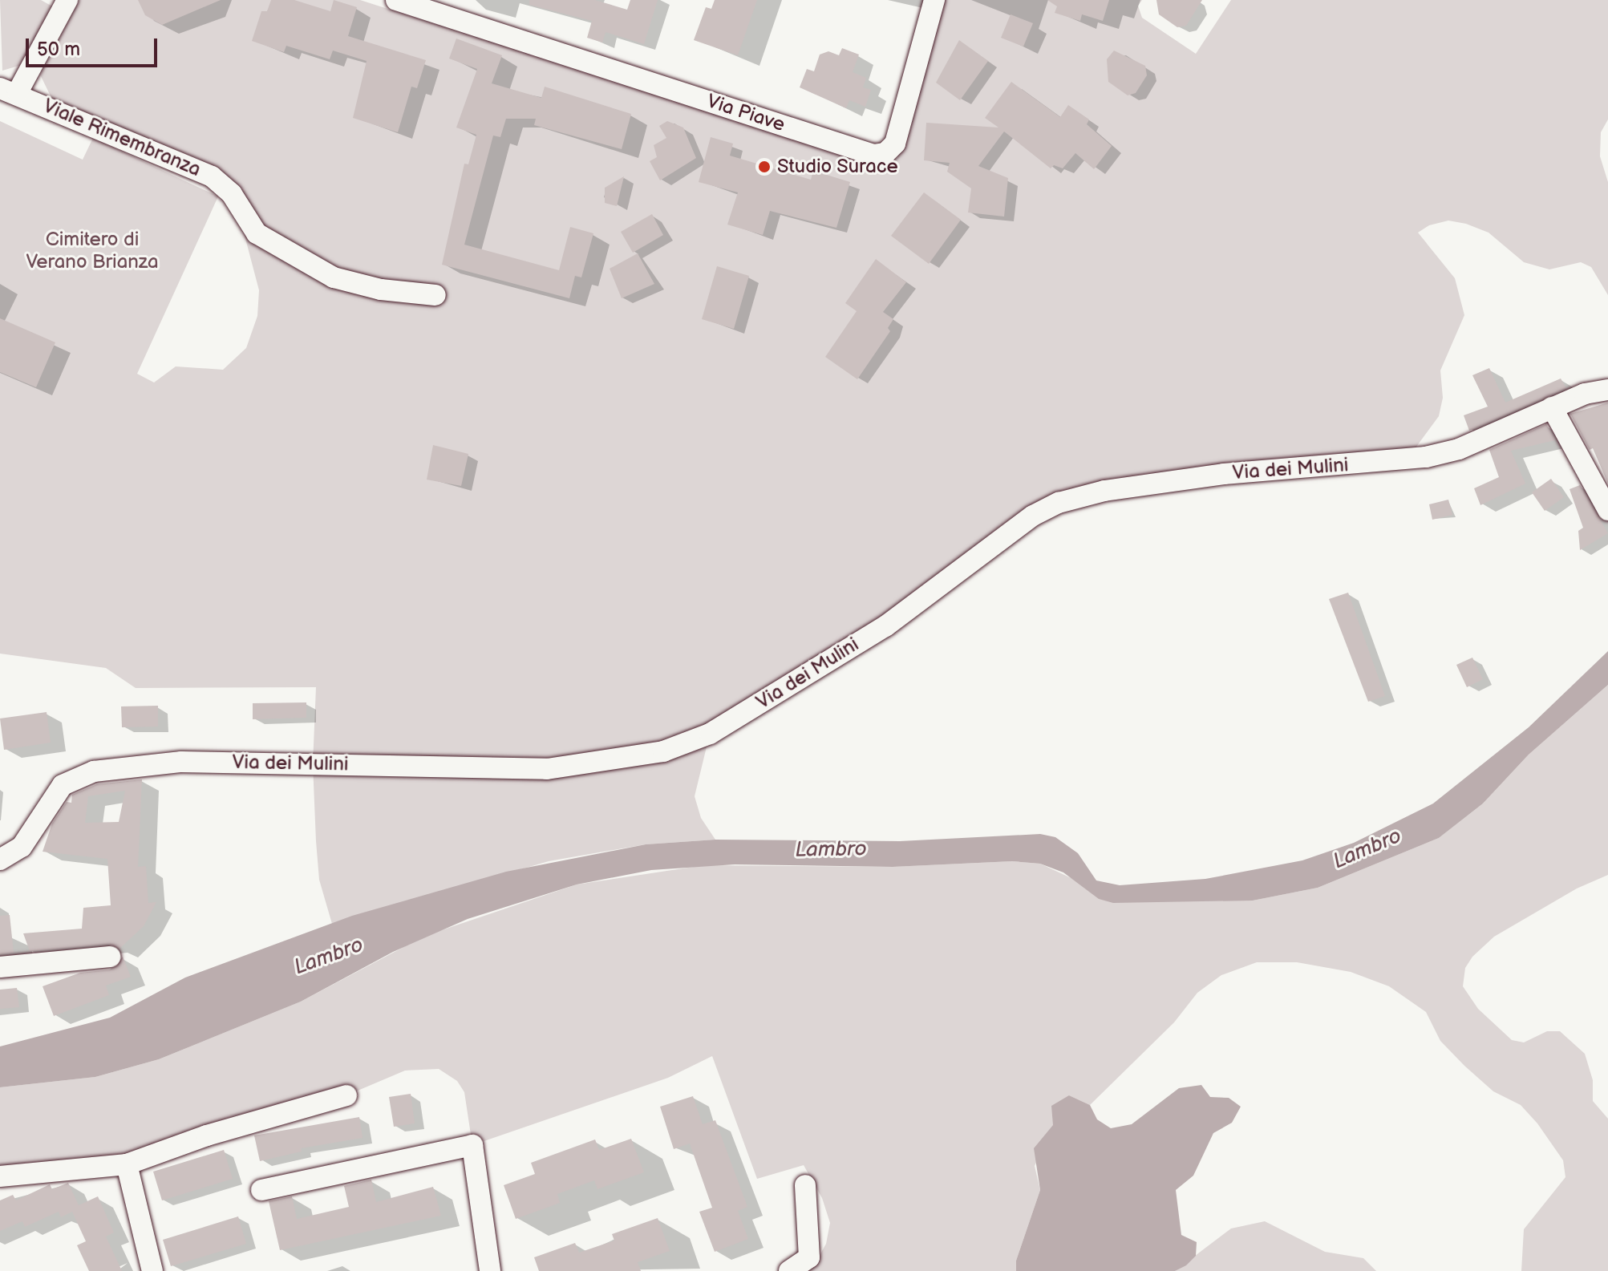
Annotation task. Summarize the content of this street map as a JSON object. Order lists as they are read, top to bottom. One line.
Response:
{"streets":{"street":["Via Piave","Viale Rimembranza","Via dei Mulini"]},"water":["Lambro"],"parks":["Cimitero di Verano Brianza"],"places":["Studio Surace"],"scale_bar":"50 m"}
